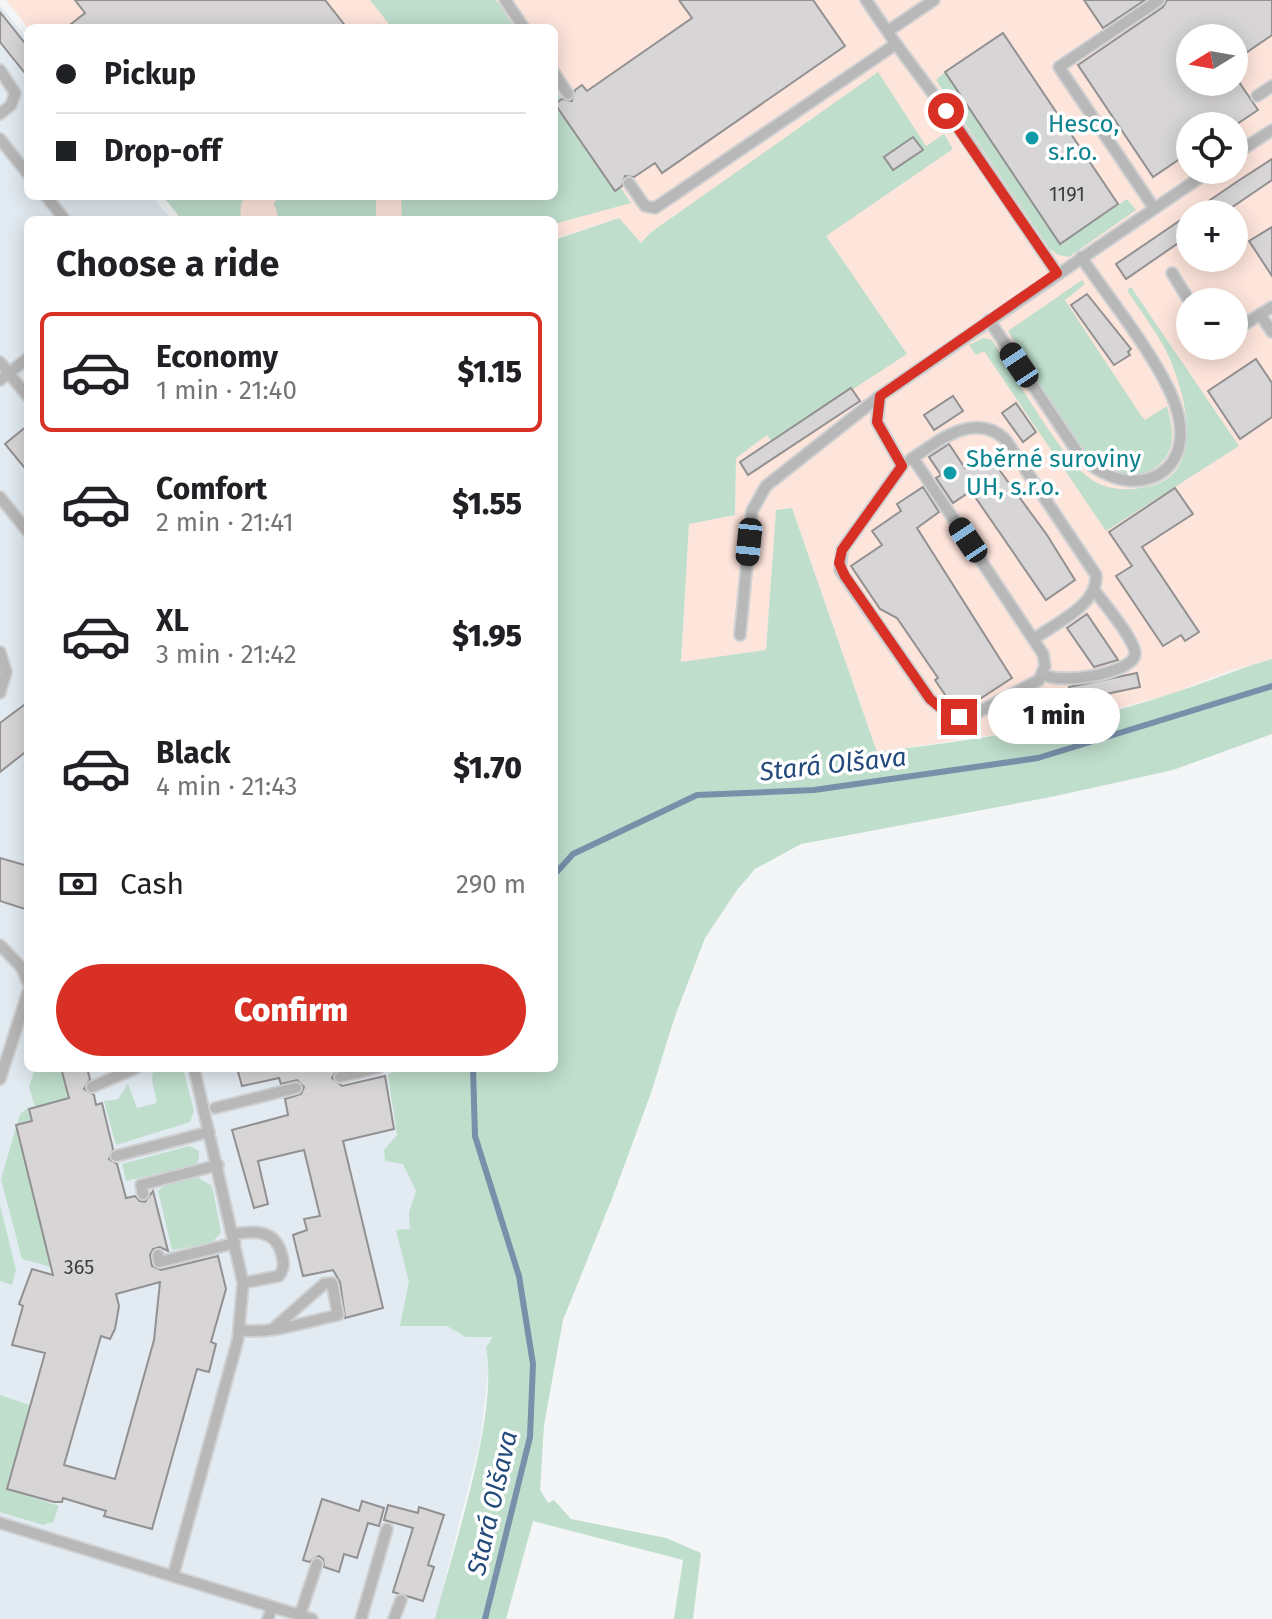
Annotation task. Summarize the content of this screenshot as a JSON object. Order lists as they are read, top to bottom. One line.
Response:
{"water":["Stará Olšava"],"places":["Hesco, s.r.o.","Sběrné suroviny UH, s.r.o."],"house_numbers":["1191","365"],"north":"left","page":{"map_buttons":["+","−"],"banner":["Pickup","Drop-off"],"heading":"Choose a ride","list":[{"name":"Economy","note":"1 min · 21:40","value":"$1.15"},{"name":"Comfort","note":"2 min · 21:41","value":"$1.55"},{"name":"XL","note":"3 min · 21:42","value":"$1.95"},{"name":"Black","note":"4 min · 21:43","value":"$1.70"}],"bubble":"1 min","pay":["Cash","290 m"],"buttons":"Confirm"}}
